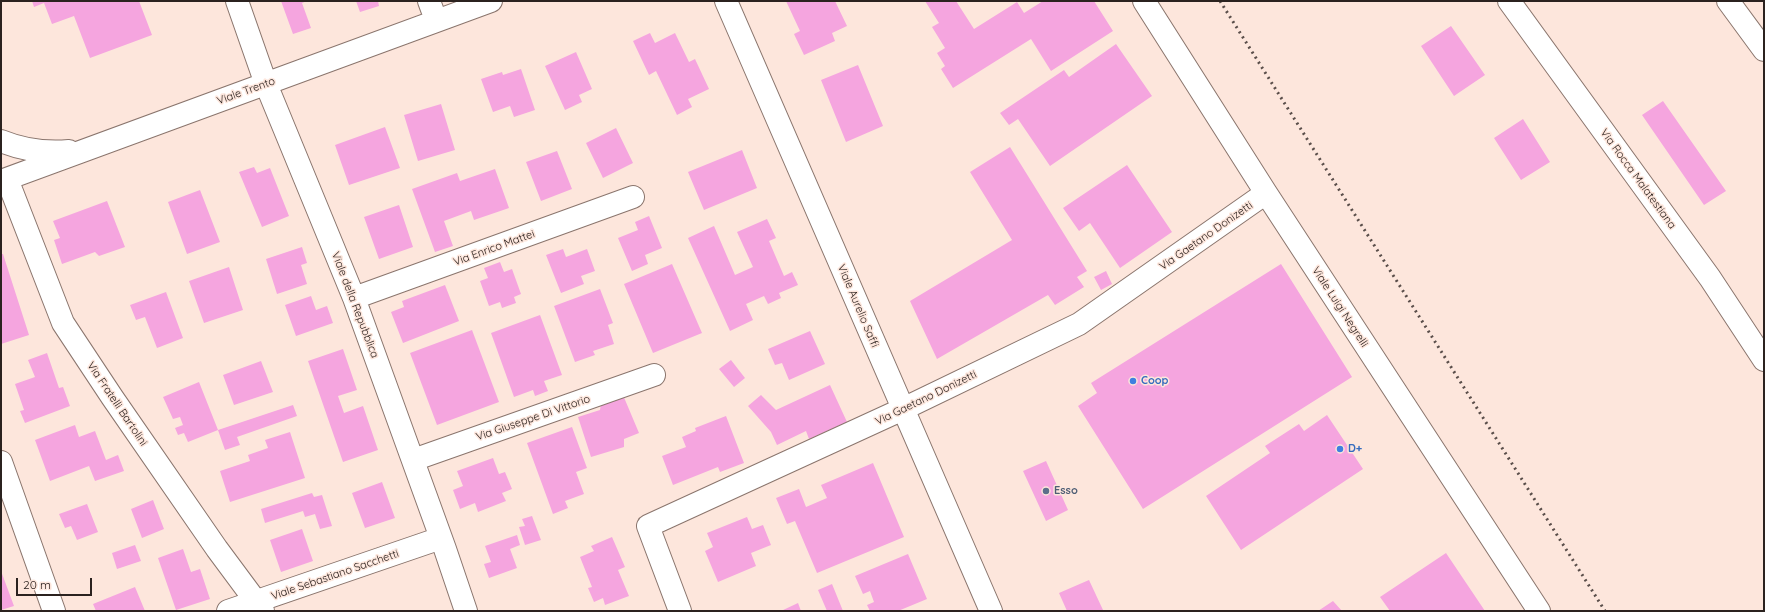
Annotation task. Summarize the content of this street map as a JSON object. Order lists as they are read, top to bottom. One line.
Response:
{"streets":{"street":["Viale Trento","Via Rocca Malatestiana","Via Gaetano Donizetti","Via Enrico Mattei","Viale della Repubblica","Viale Aurelio Saffi","Viale Luigi Negrelli","Via Fratelli Bartolini","Via Giuseppe Di Vittorio","Viale Sebastiano Sacchetti"]},"crossings":[["Viale Trento","Viale della Repubblica"],["Viale Trento","Via Fratelli Bartolini"],["Via Gaetano Donizetti","Viale Aurelio Saffi"],["Via Gaetano Donizetti","Viale Luigi Negrelli"],["Via Enrico Mattei","Viale della Repubblica"],["Viale della Repubblica","Via Giuseppe Di Vittorio"],["Viale della Repubblica","Viale Sebastiano Sacchetti"],["Via Fratelli Bartolini","Viale Sebastiano Sacchetti"]],"places":["Coop","D+","Esso"],"scale_bar":"20 m"}
